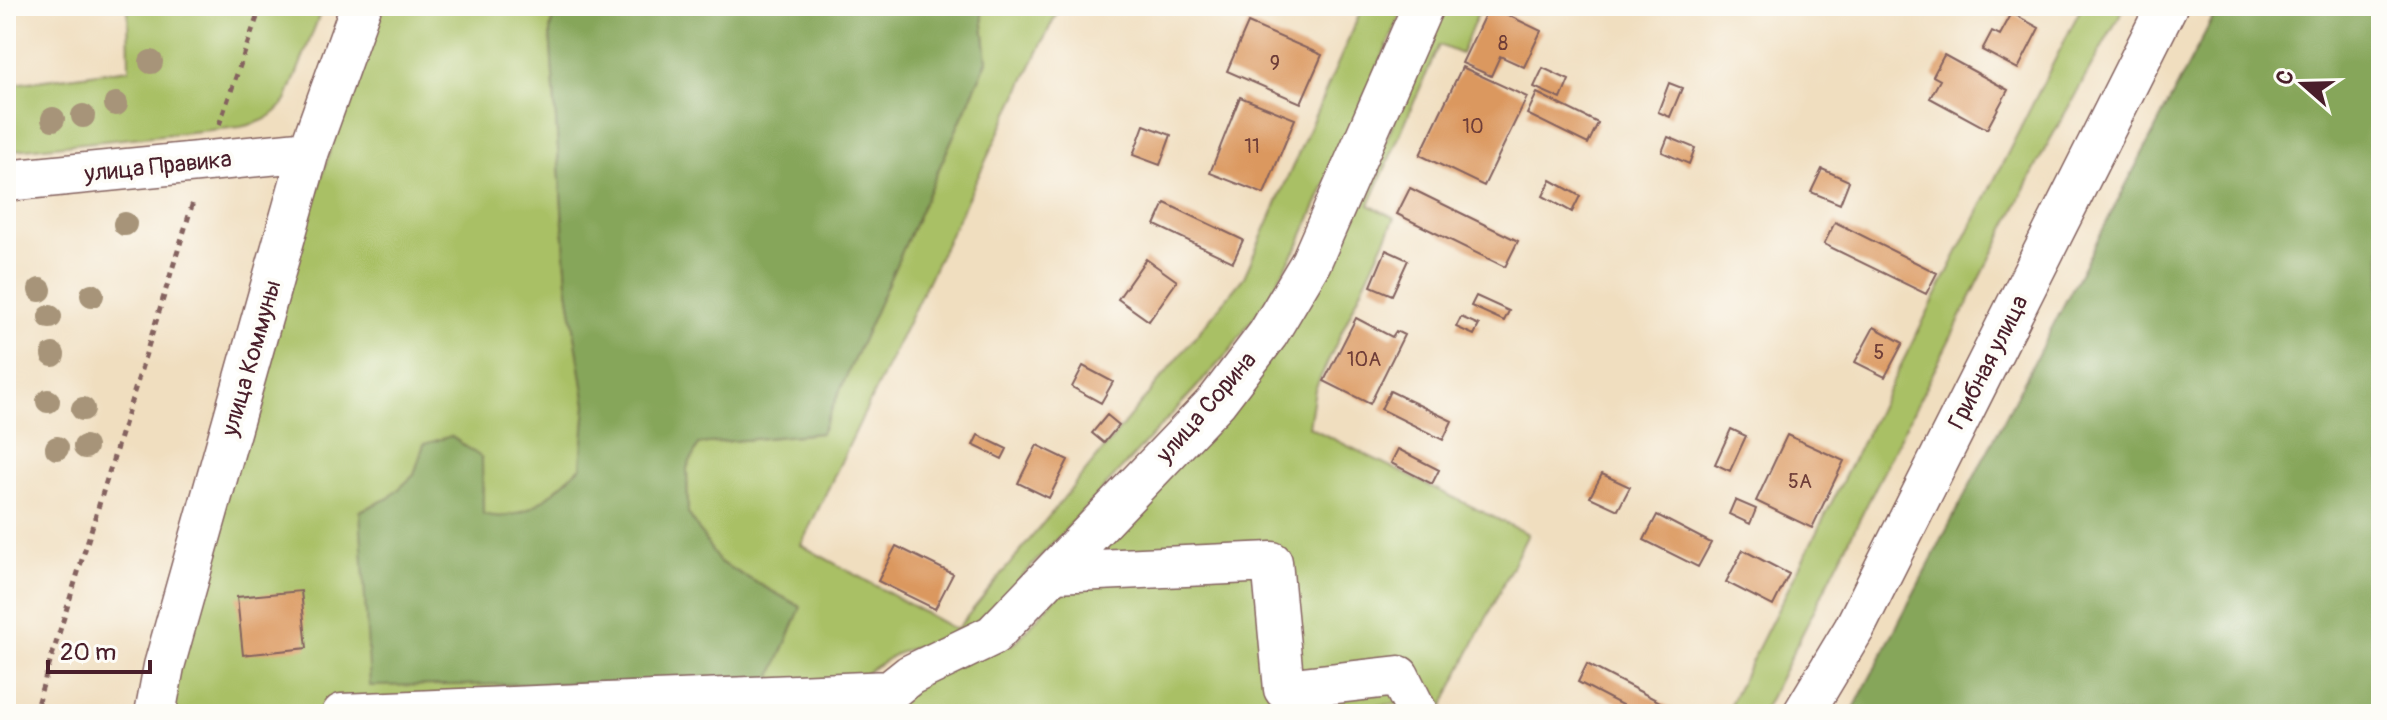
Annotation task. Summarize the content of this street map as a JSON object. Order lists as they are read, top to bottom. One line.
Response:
{"streets":{"street":["улица Правика","улица Коммуны","Грибная улица","улица Сорина"]},"crossings":[["улица Правика","улица Коммуны"]],"house_numbers":["8","9","10","11","5","10А","5А"],"scale_bar":"20 m","north":"left"}
